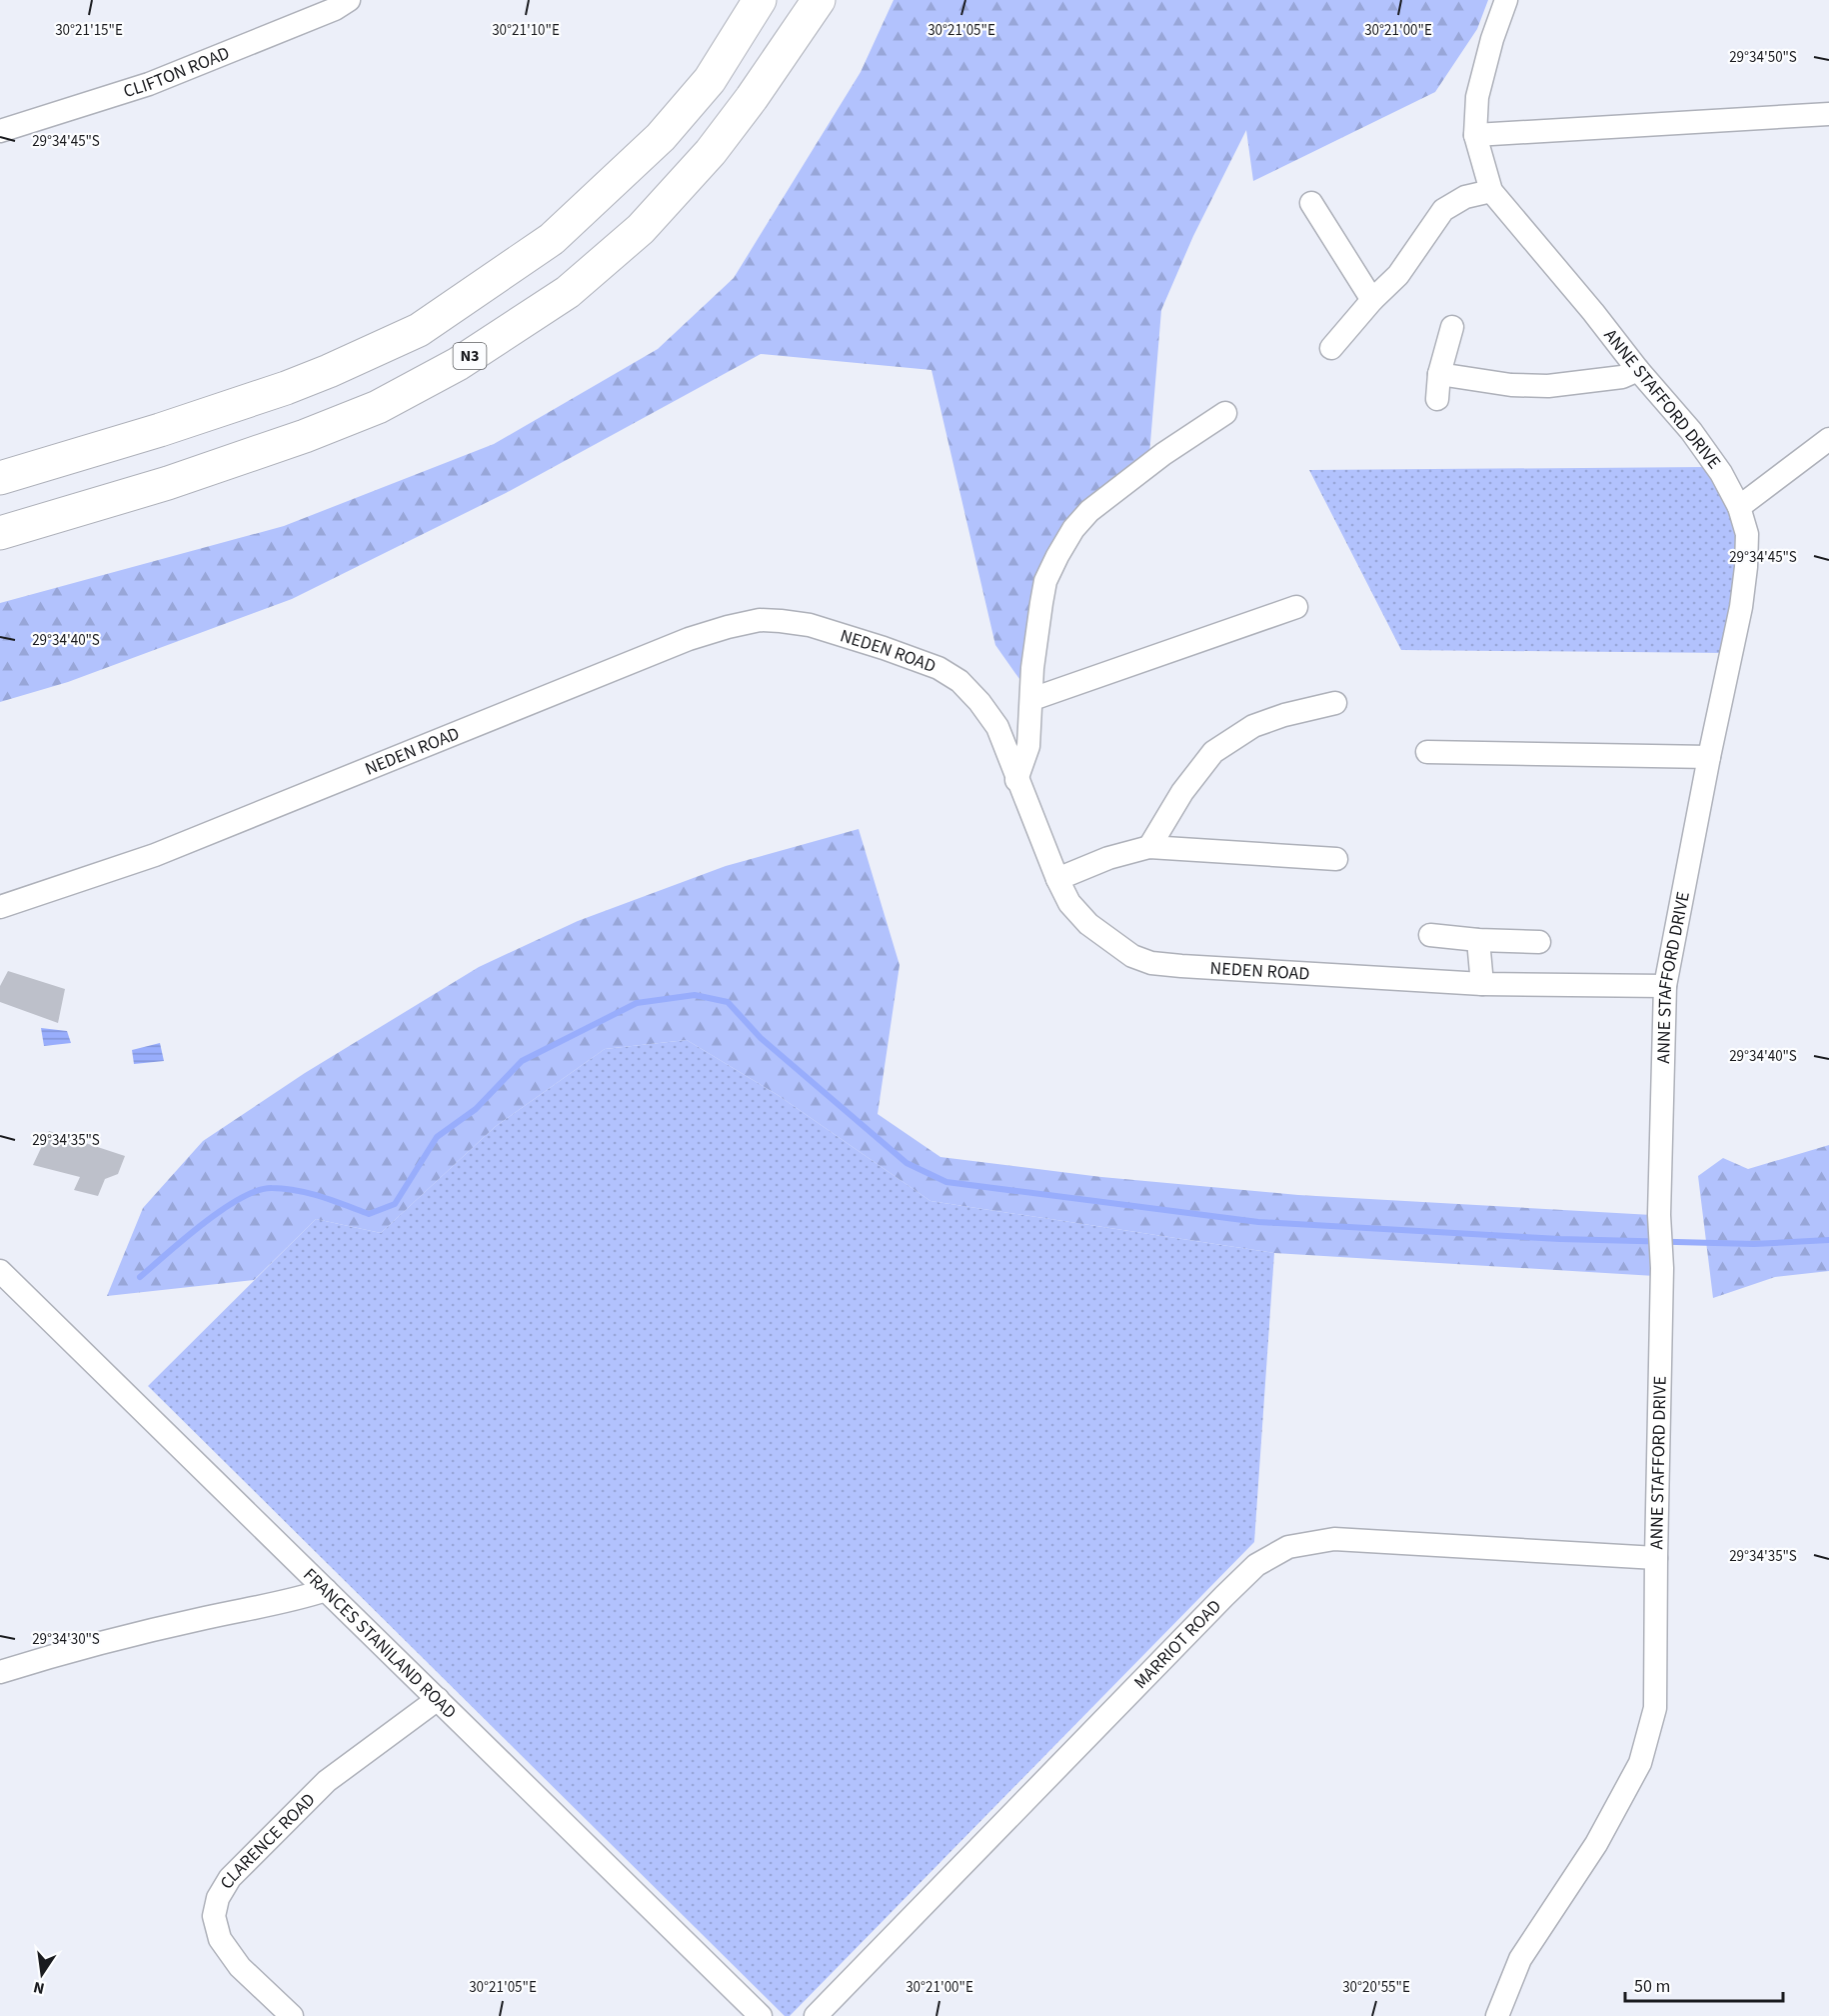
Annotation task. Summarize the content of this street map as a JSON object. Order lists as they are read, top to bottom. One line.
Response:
{"streets":{"highway":["N3"],"street":["CLIFTON ROAD","ANNE STAFFORD DRIVE","NEDEN ROAD","FRANCES STANILAND ROAD","MARRIOT ROAD","CLARENCE ROAD"]},"crossings":[["ANNE STAFFORD DRIVE","NEDEN ROAD"],["ANNE STAFFORD DRIVE","MARRIOT ROAD"],["FRANCES STANILAND ROAD","CLARENCE ROAD"]],"scale_bar":"50 m","north":"bottom","coordinates":["30°21'15\"E","30°21'10\"E","30°21'05\"E","30°21'00\"E","29°34'50\"S","29°34'45\"S","29°34'40\"S","29°34'35\"S","29°34'30\"S","30°20'55\"E"]}
